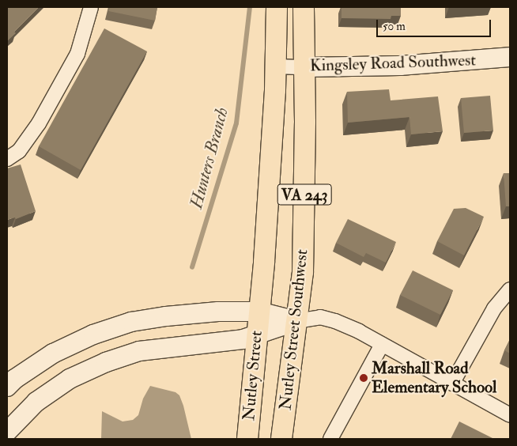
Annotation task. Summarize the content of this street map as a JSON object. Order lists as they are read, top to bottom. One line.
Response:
{"streets":{"main road":["VA 243","Nutley Street Southwest","Nutley Street"],"street":["Kingsley Road Southwest"]},"crossings":[["Kingsley Road Southwest","VA 243"],["Kingsley Road Southwest","Nutley Street Southwest"],["VA 243","Nutley Street"]],"water":["Hunters Branch"],"places":["Marshall Road Elementary School"],"scale_bar":"50 m"}
